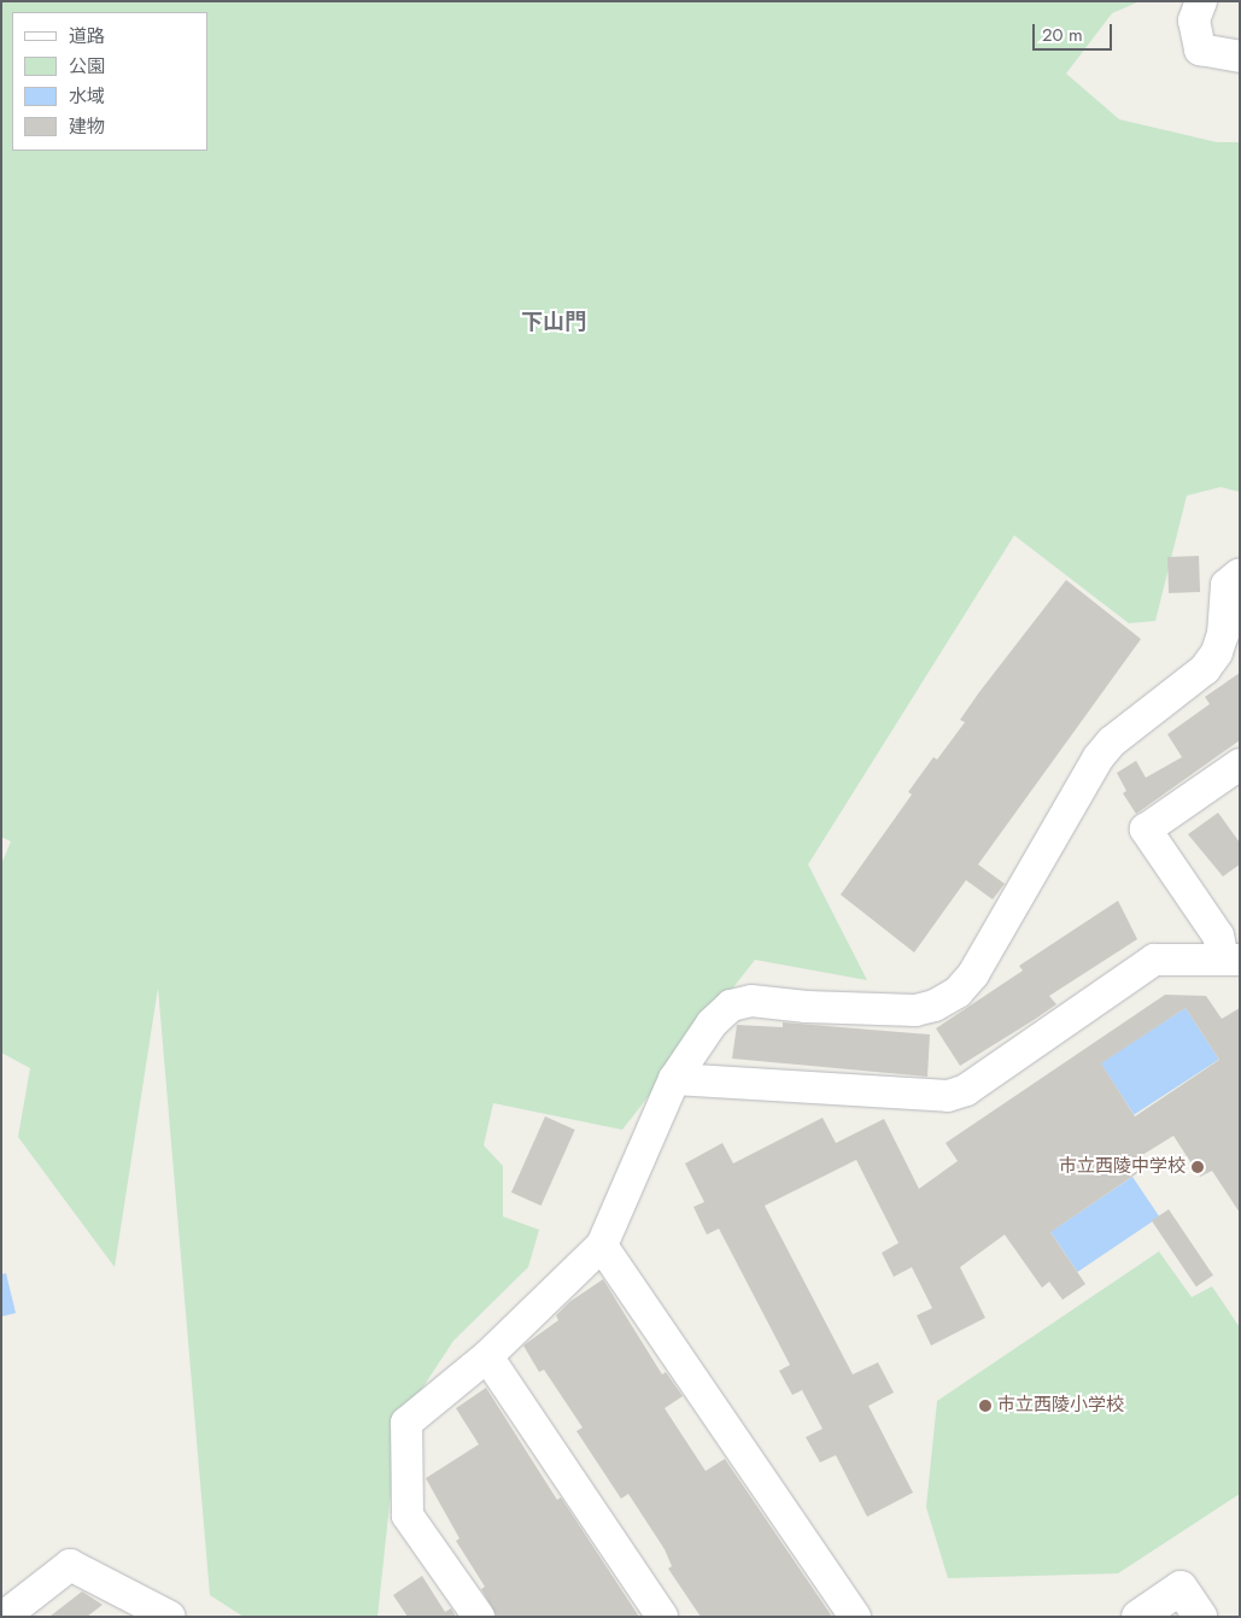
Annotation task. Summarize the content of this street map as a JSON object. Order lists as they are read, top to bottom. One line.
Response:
{"districts":["下山門"],"places":["市立西陵中学校","市立西陵小学校"],"legend":["道路","公園","水域","建物"],"scale_bar":"20 m"}
